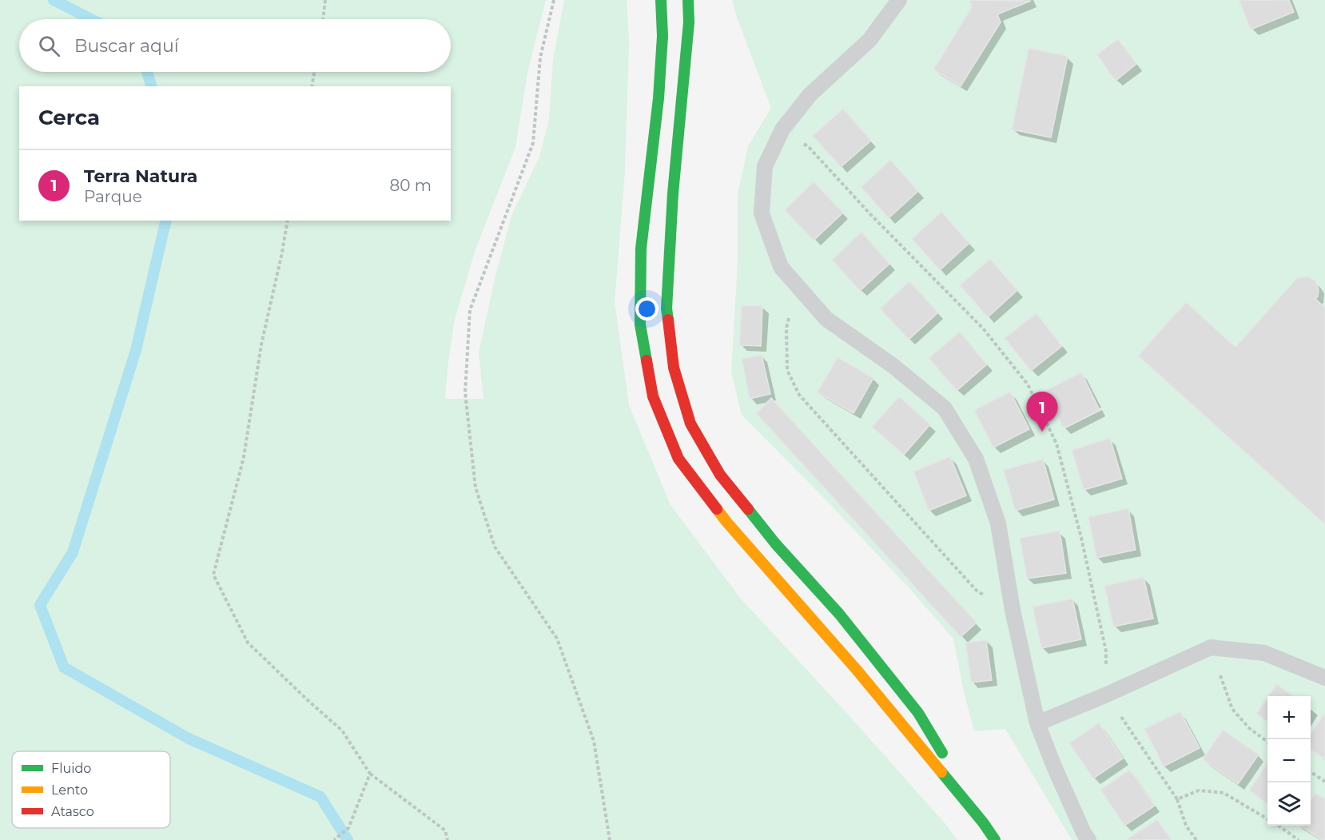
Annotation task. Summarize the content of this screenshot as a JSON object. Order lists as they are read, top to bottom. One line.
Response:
{"legend":["Fluido","Lento","Atasco"],"page":{"search":"Buscar aquí","heading":"Cerca","list":[{"mark":"1","name":"Terra Natura","note":"Parque","value":"80 m"}],"pins":"1","map_buttons":["+","−"]}}
